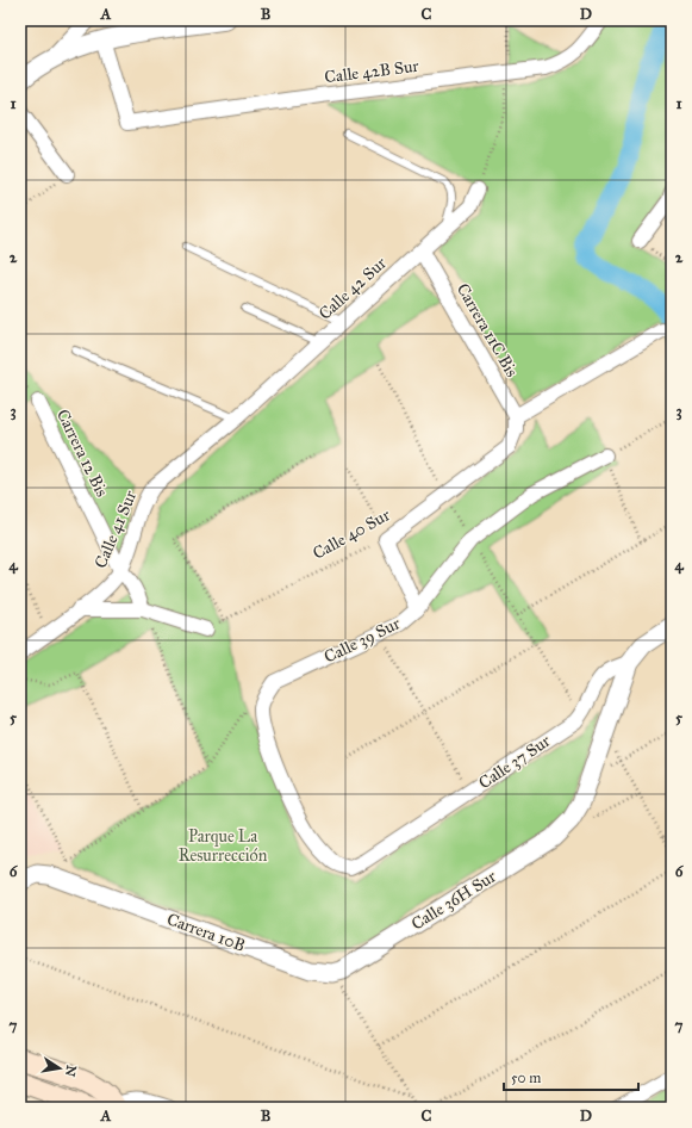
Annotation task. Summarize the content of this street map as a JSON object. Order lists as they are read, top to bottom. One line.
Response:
{"streets":{"street":["Calle 42B Sur","Calle 42 Sur","Carrera 11C Bis","Carrera 12 Bis","Calle 41 Sur","Calle 40 Sur","Calle 39 Sur","Calle 37 Sur","Calle 36H Sur","Carrera 10B"]},"crossings":[["Calle 42 Sur","Carrera 11C Bis"],["Calle 42 Sur","Calle 41 Sur"],["Carrera 11C Bis","Calle 40 Sur"],["Carrera 12 Bis","Calle 41 Sur"],["Calle 39 Sur","Calle 37 Sur"],["Calle 37 Sur","Calle 36H Sur"],["Calle 36H Sur","Carrera 10B"]],"parks":["Parque La Resurrección"],"scale_bar":"50 m","north":"right","grid":{"columns":["A","B","C","D"],"rows":["1","2","3","4","5","6","7"]}}
